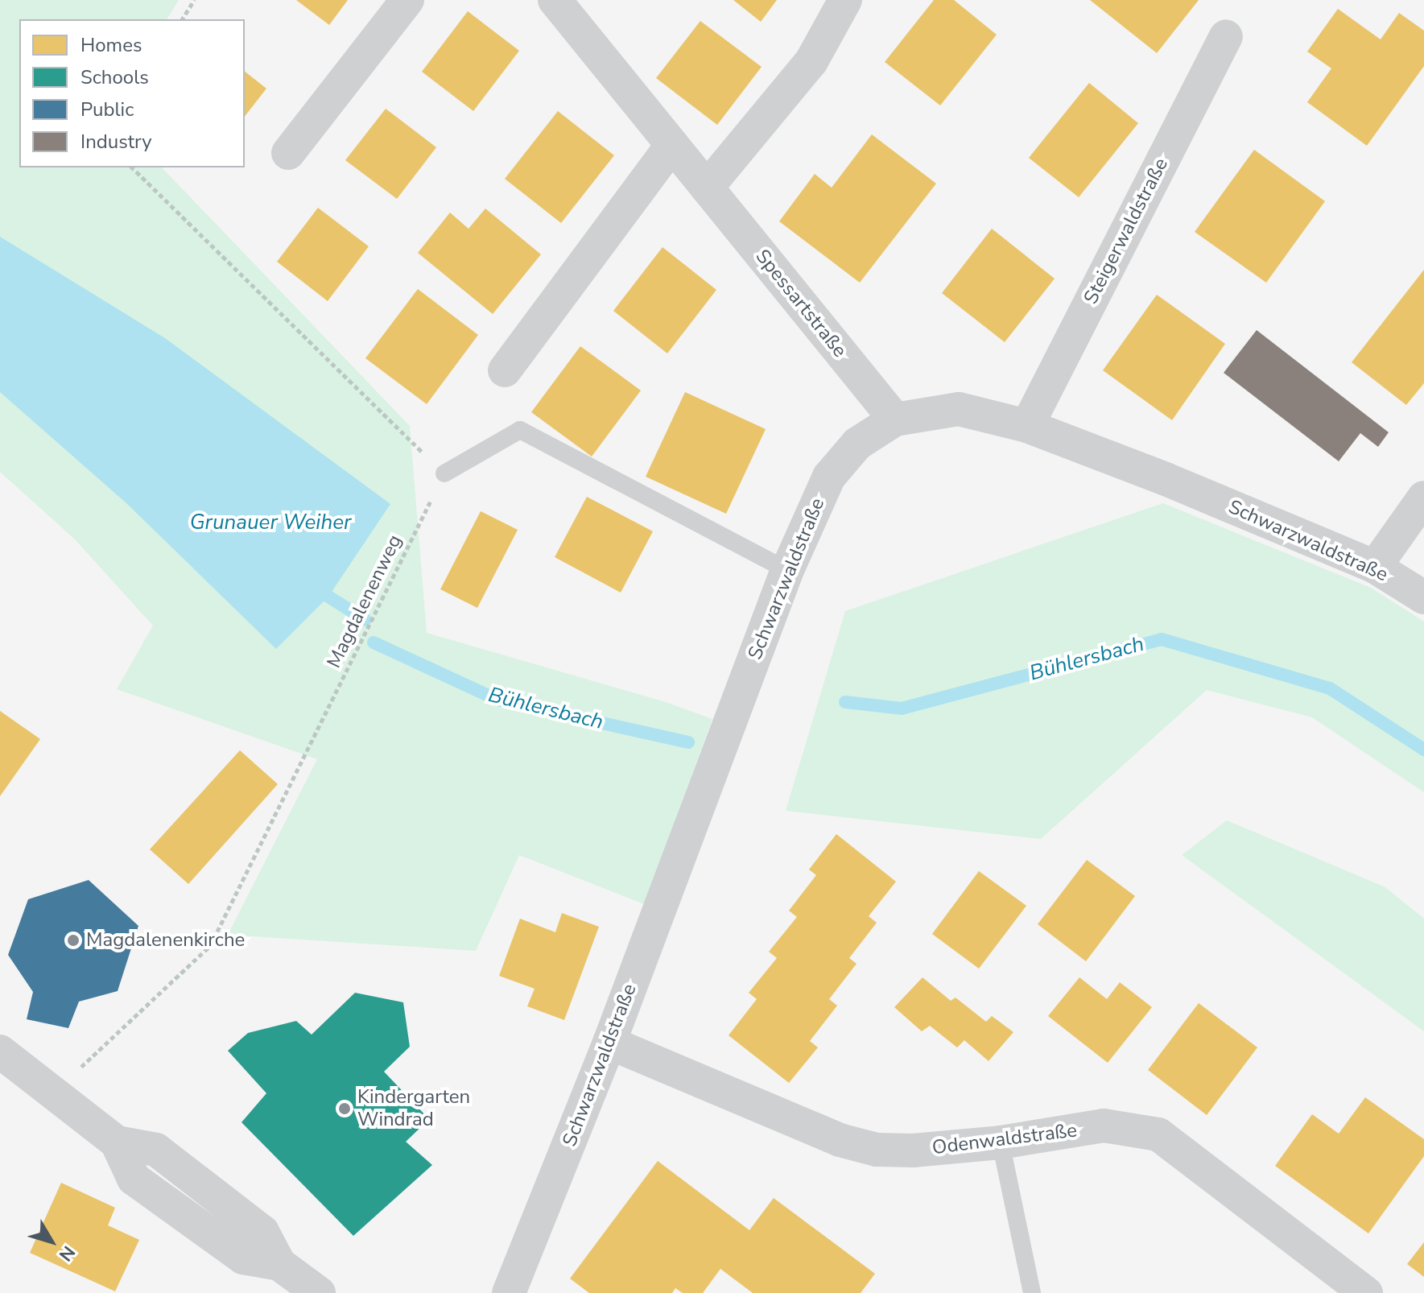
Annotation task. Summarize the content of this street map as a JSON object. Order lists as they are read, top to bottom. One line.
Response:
{"streets":{"street":["Steigerwaldstraße","Spessartstraße","Schwarzwaldstraße","Odenwaldstraße"],"path":["Magdalenenweg"]},"crossings":[["Steigerwaldstraße","Schwarzwaldstraße"],["Spessartstraße","Schwarzwaldstraße"],["Schwarzwaldstraße","Odenwaldstraße"]],"water":["Grunauer Weiher","Bühlersbach"],"places":["Magdalenenkirche","Kindergarten Windrad"],"legend":["Homes","Schools","Public","Industry"],"north":"bottom right"}
